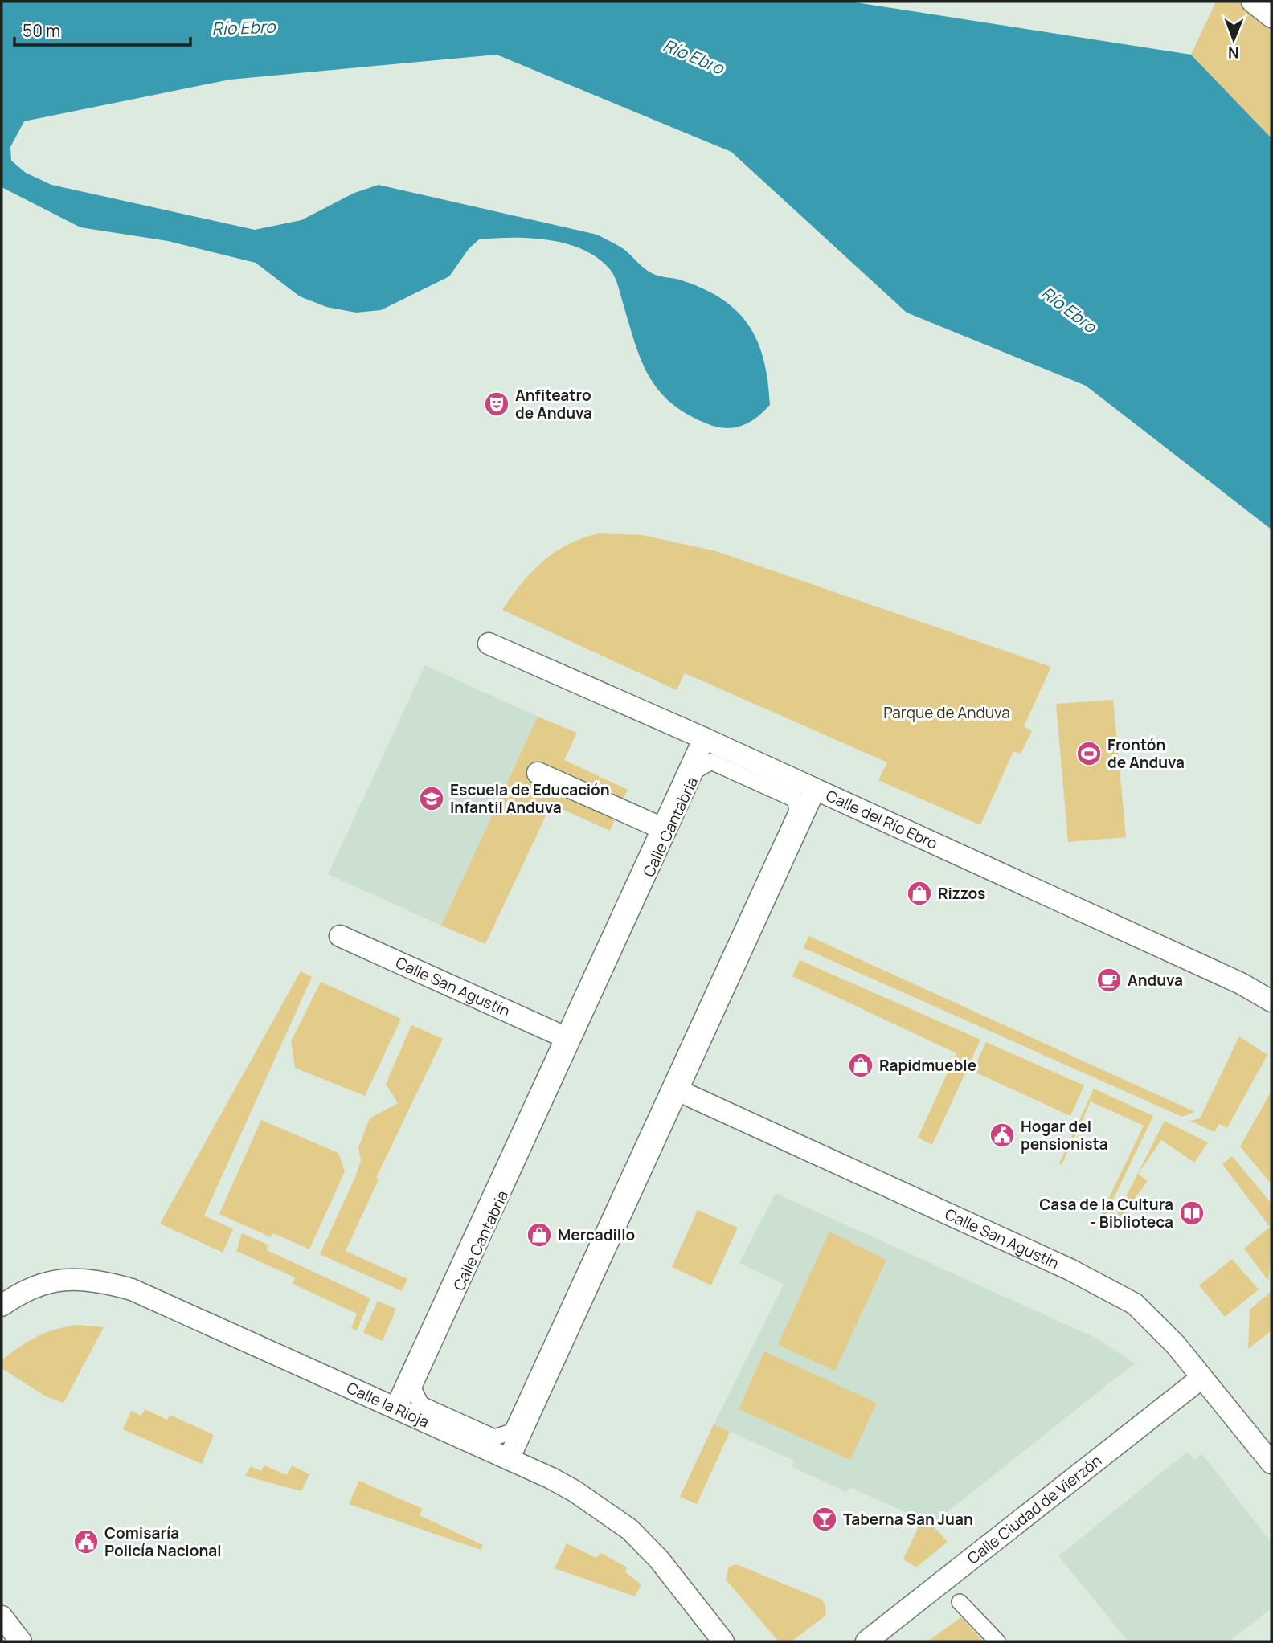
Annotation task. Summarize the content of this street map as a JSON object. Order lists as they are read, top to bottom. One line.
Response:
{"streets":{"street":["Calle del Río Ebro","Calle Cantabria","Calle San Agustín","Calle la Rioja","Calle Ciudad de Vierzón"]},"crossings":[["Calle del Río Ebro","Calle Cantabria"],["Calle Cantabria","Calle San Agustín"],["Calle Cantabria","Calle la Rioja"],["Calle San Agustín","Calle Ciudad de Vierzón"]],"water":["Río Ebro"],"parks":["Parque de Anduva"],"places":{"theatre":["Anfiteatro de Anduva"],"sports":["Frontón de Anduva"],"school or university":["Escuela de Educación Infantil Anduva"],"shop":["Rizzos","Rapidmueble","Mercadillo"],"cafe":["Anduva"],"public building":["Hogar del pensionista","Comisaría Policía Nacional"],"library":["Casa de la Cultura - Biblioteca"],"bar":["Taberna San Juan"]},"scale_bar":"50 m","north":"bottom"}
